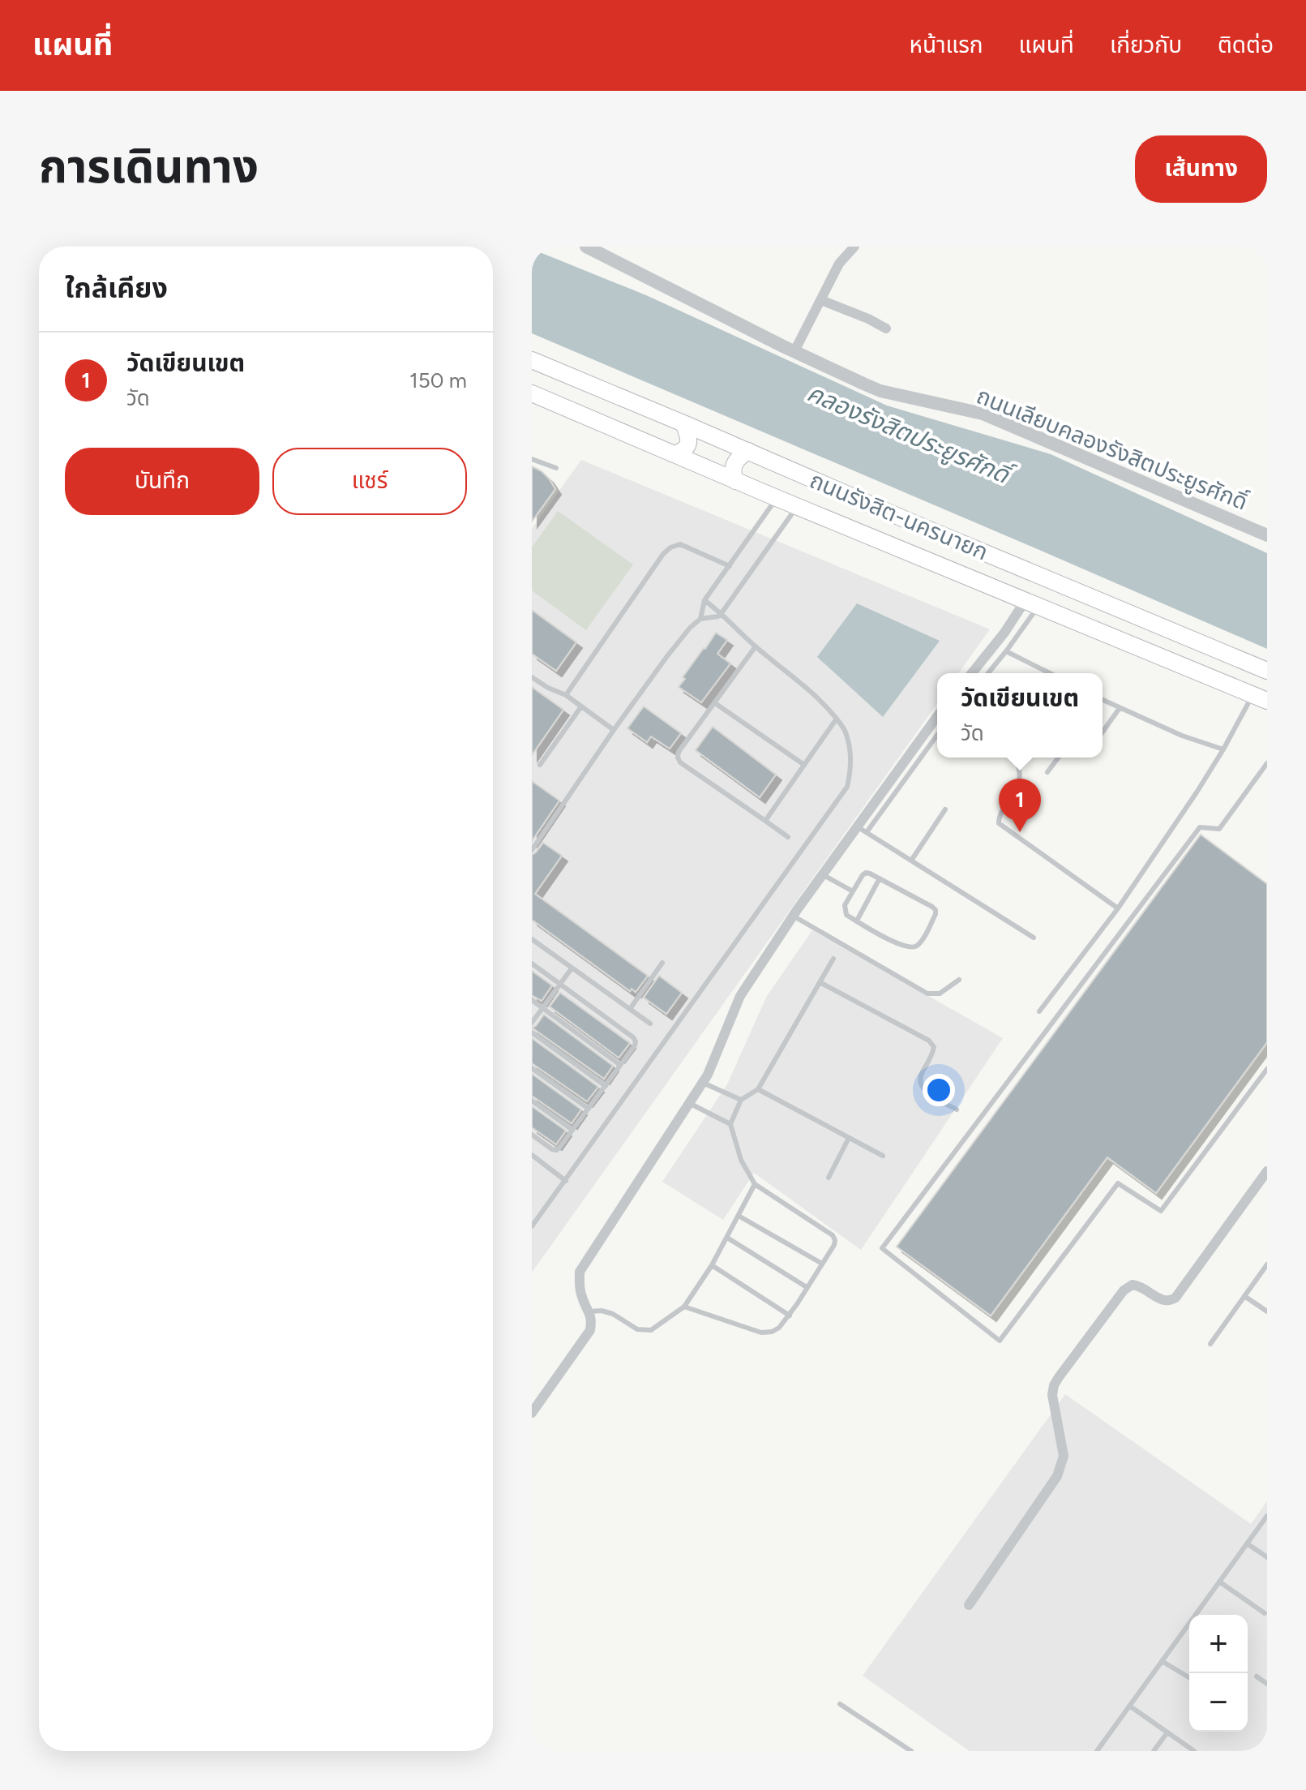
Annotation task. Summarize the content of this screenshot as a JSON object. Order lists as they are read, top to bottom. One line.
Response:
{"streets":{"main road":["ถนนรังสิต-นครนายก"],"street":["ถนนเลียบคลองรังสิตประยูรศักดิ์"]},"water":["คลองรังสิตประยูรศักดิ์"],"page":{"header":"แผนที่","nav":["หน้าแรก","แผนที่","เกี่ยวกับ","ติดต่อ"],"title":"การเดินทาง","buttons":["เส้นทาง",["บันทึก","แชร์"]],"heading":"ใกล้เคียง","list":[{"mark":"1","name":"วัดเขียนเขต","note":"วัด","value":"150 m"}],"popup":["วัดเขียนเขต","วัด"],"pins":"1","map_buttons":["+","−"]}}
